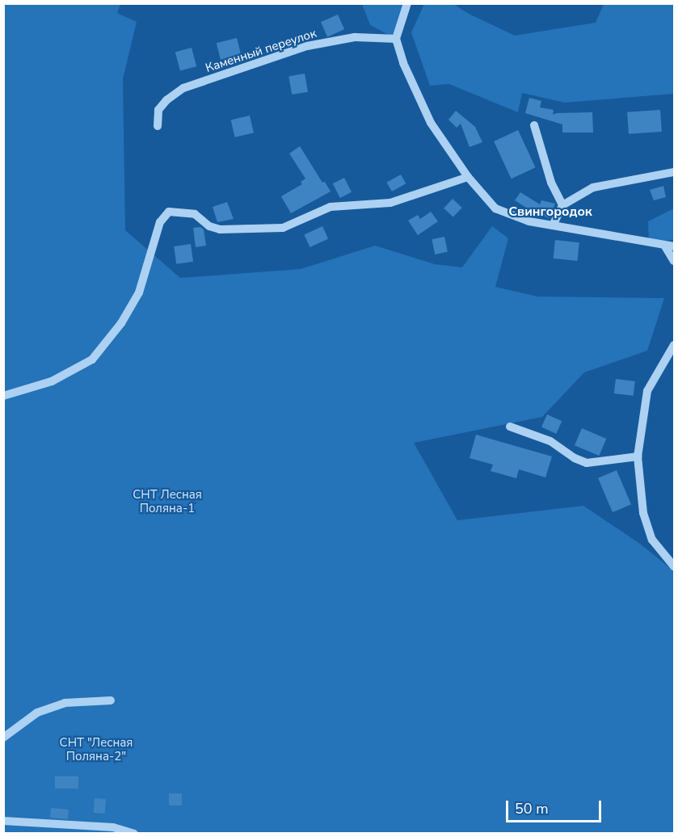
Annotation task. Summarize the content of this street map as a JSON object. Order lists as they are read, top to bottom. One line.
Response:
{"streets":{"street":["Каменный переулок"]},"districts":["Свингородок"],"parks":["СНТ Лесная Поляна-1","СНТ \"Лесная Поляна-2\""],"scale_bar":"50 m"}
